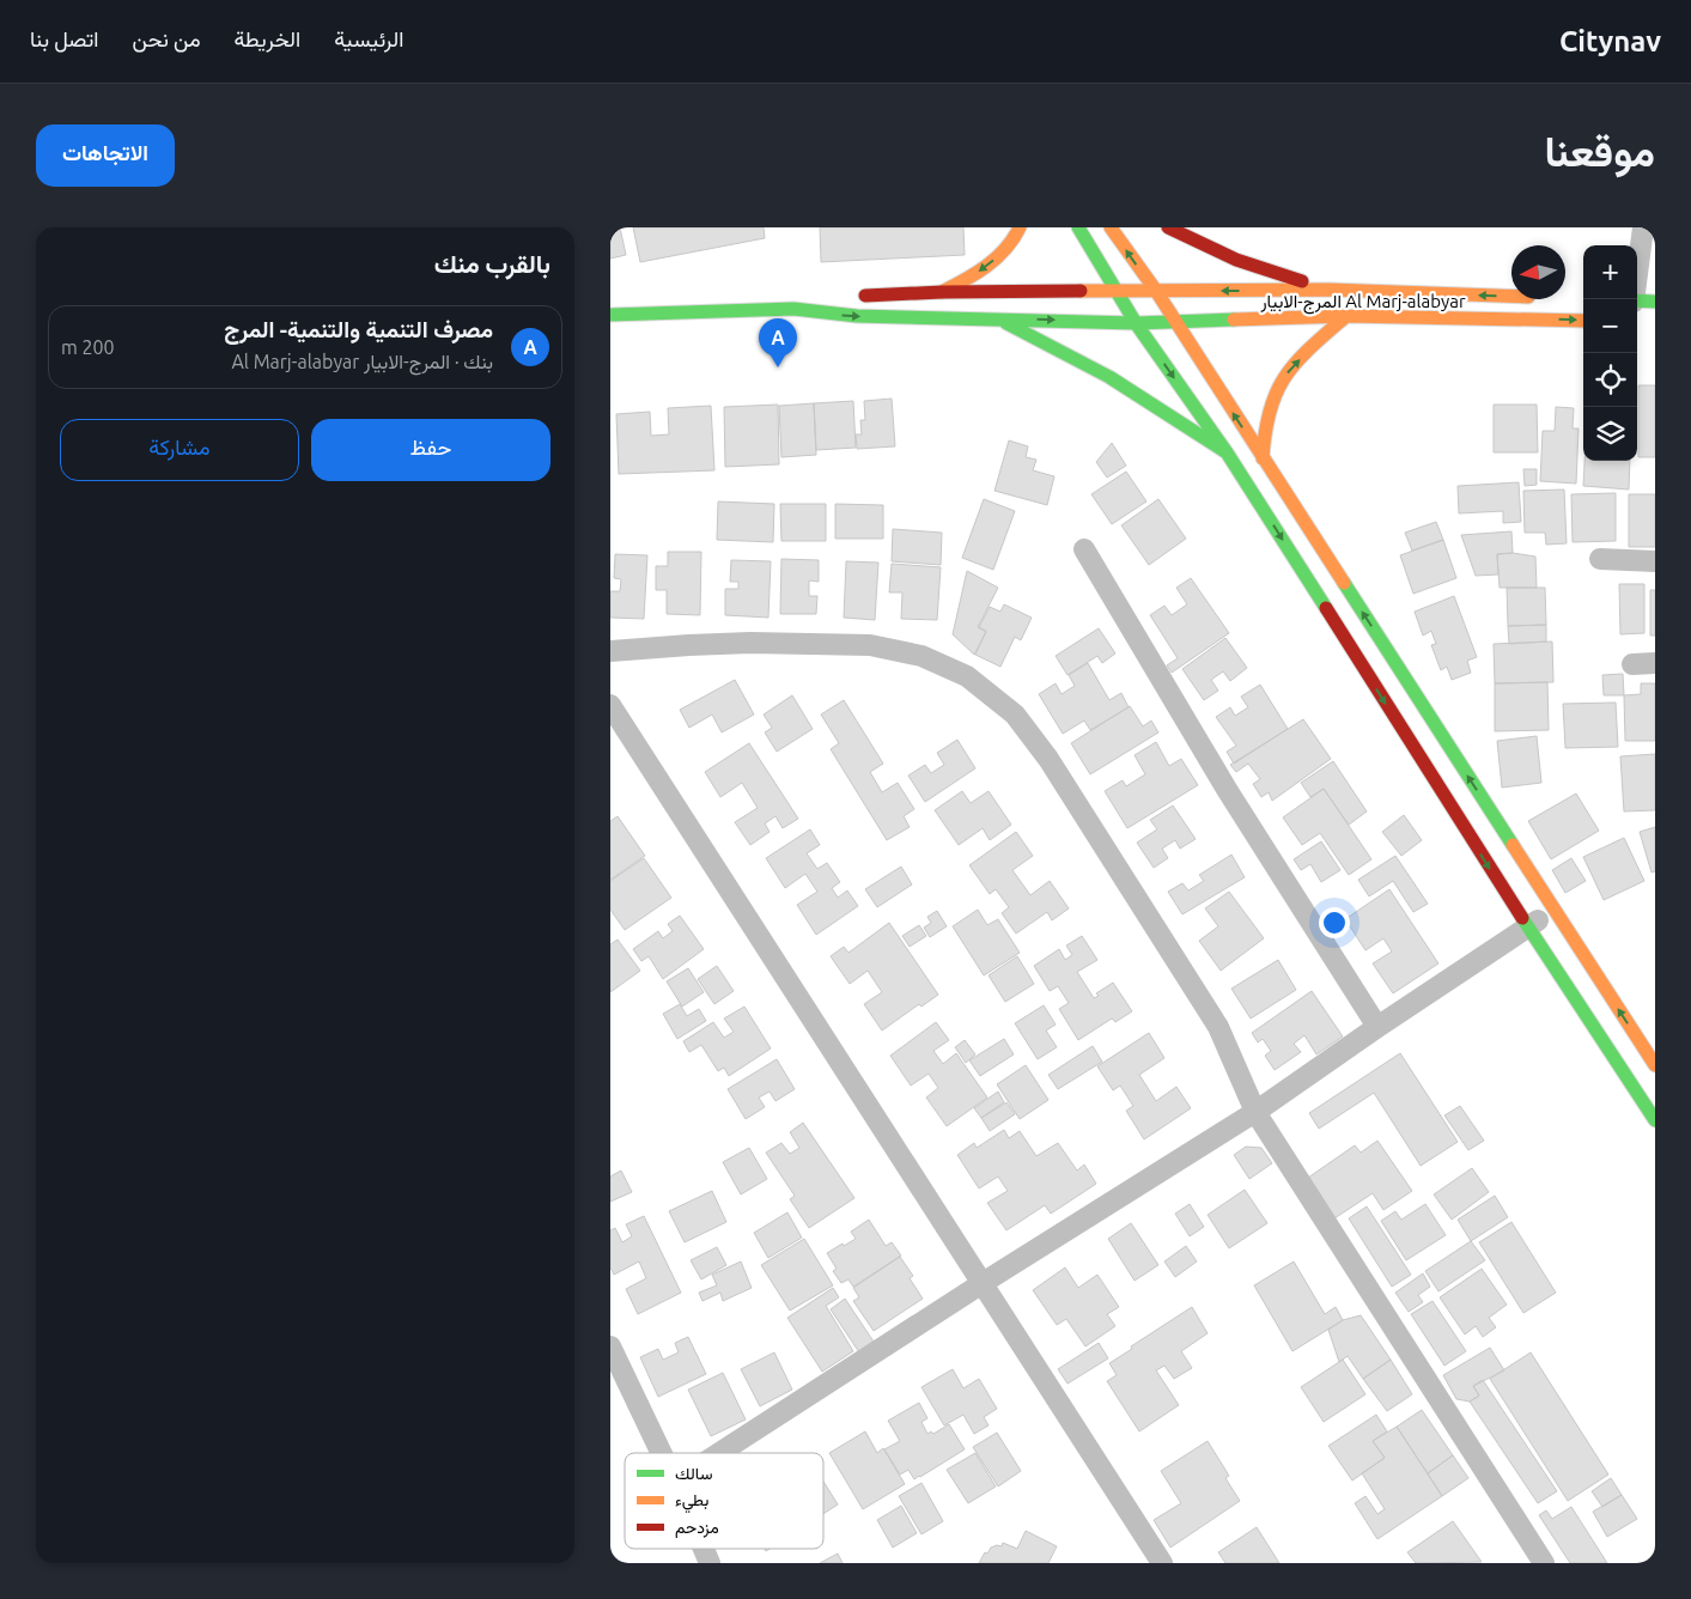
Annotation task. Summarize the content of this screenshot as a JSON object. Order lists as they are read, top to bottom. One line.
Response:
{"streets":{"main road":["المرج-الابيار Al Marj-alabyar"]},"legend":["سالك","بطيء","مزدحم"],"north":"left","page":{"header":"Citynav","nav":["الرئيسية","الخريطة","من نحن","اتصل بنا"],"title":"موقعنا","buttons":["الاتجاهات",["حفظ","مشاركة"]],"heading":"بالقرب منك","map_buttons":["+","−"],"list":[{"mark":"A","name":"مصرف التنمية والتنمية- المرج","note":"بنك · المرج-الابيار Al Marj-alabyar","value":"200 m"}],"pins":"A"}}
